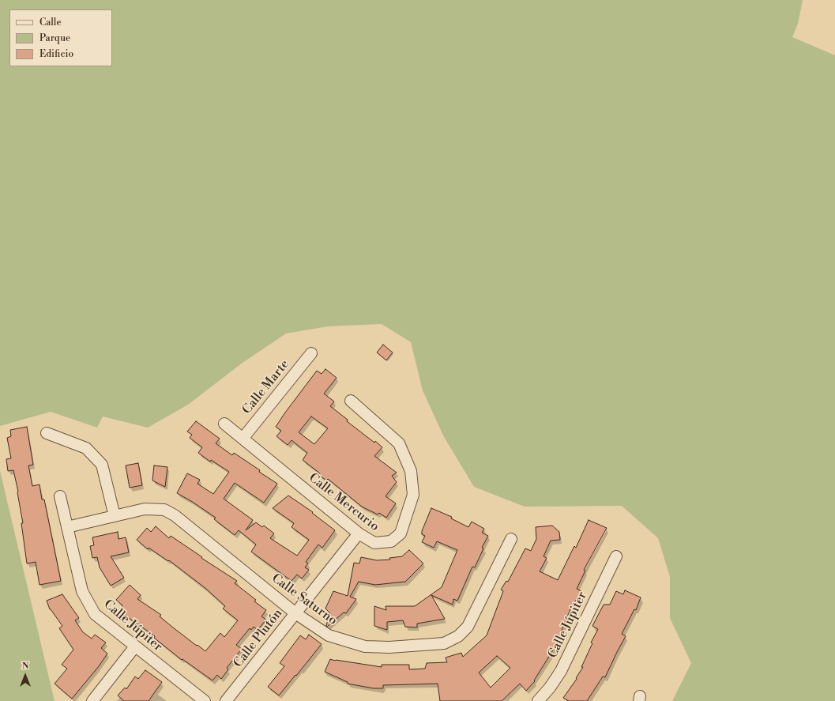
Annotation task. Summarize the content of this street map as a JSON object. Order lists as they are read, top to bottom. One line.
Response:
{"streets":{"street":["Calle Marte","Calle Mercurio","Calle Saturno","Calle Júpiter","Calle Plutón"]},"crossings":[["Calle Marte","Calle Mercurio"],["Calle Mercurio","Calle Plutón"],["Calle Saturno","Calle Júpiter"],["Calle Saturno","Calle Plutón"]],"legend":["Calle","Parque","Edificio"],"north":"top"}
